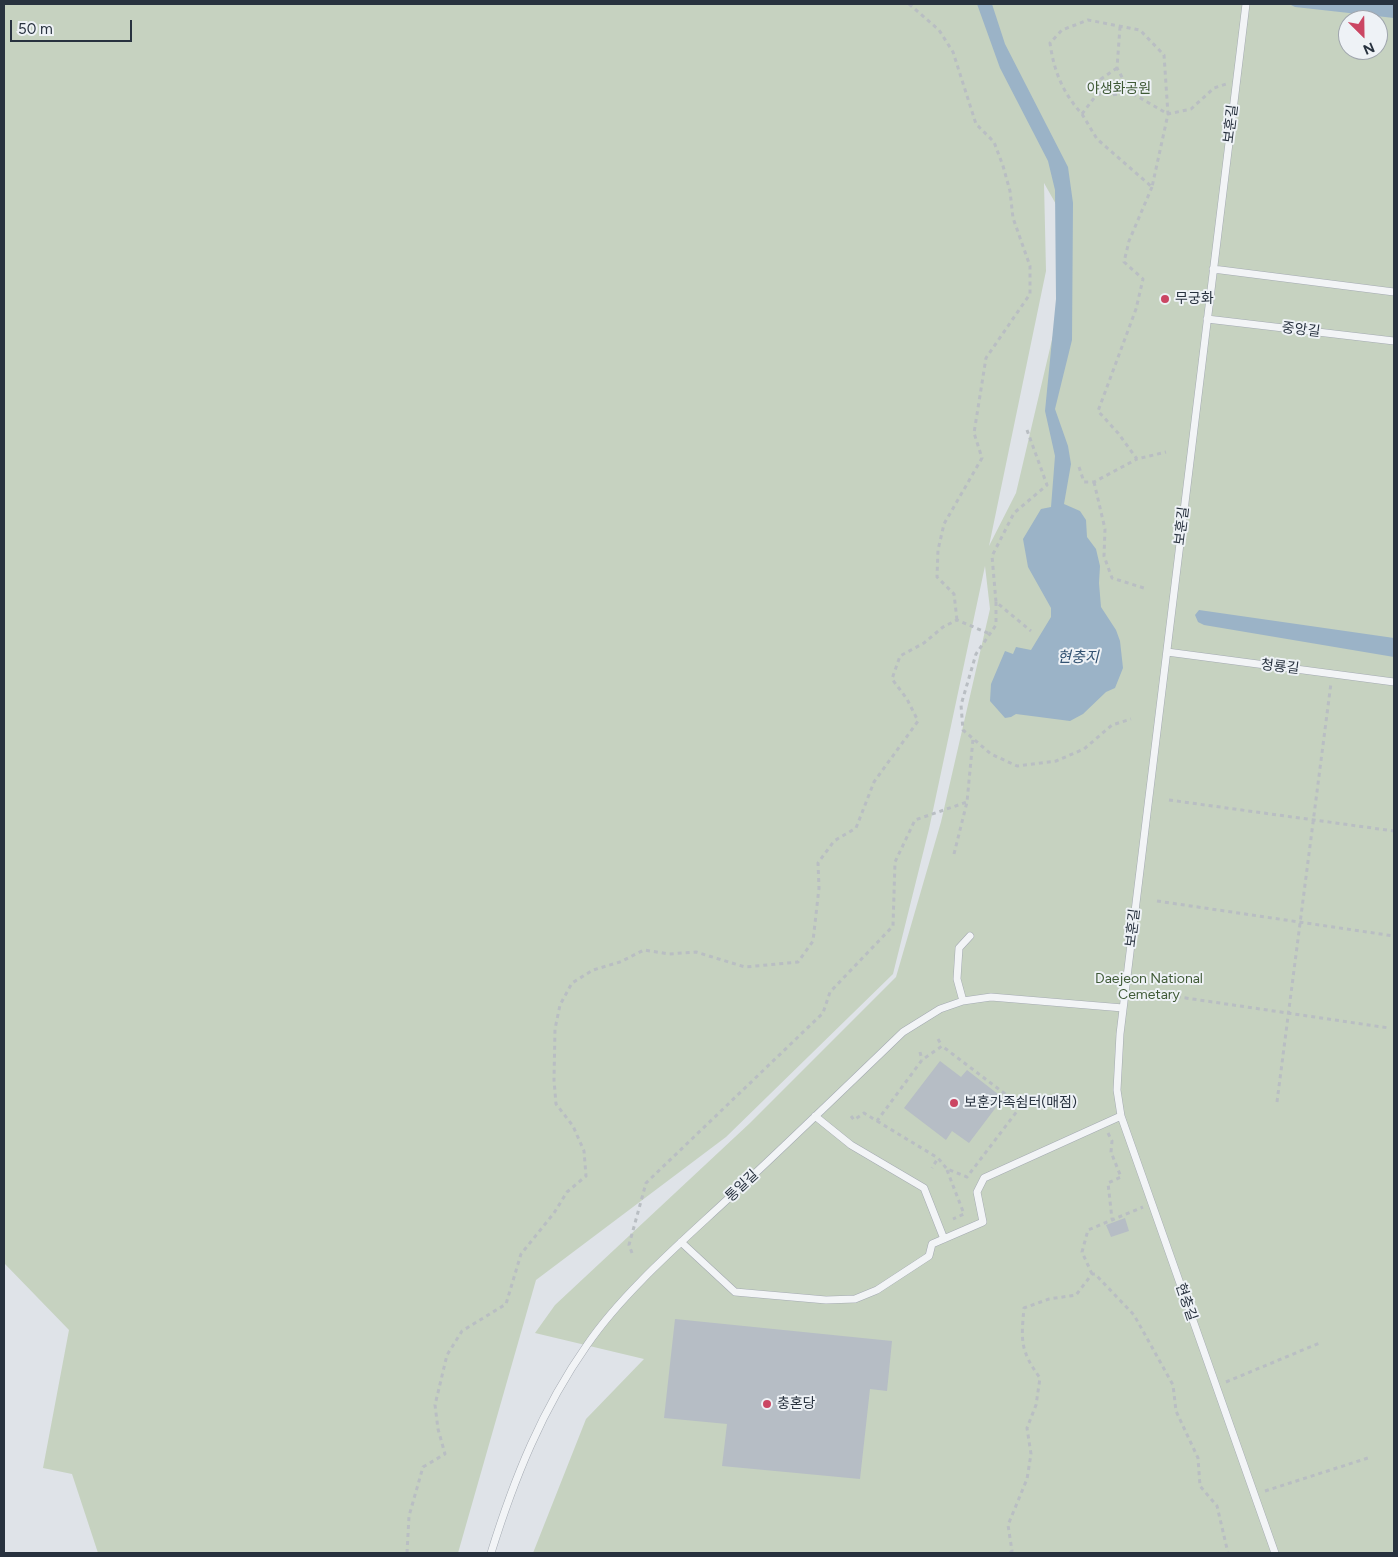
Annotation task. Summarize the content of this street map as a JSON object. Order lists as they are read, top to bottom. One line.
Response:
{"streets":{"lane":["보훈길","중앙길","청룡길","통일길","현충길"]},"crossings":[["보훈길","중앙길"],["보훈길","청룡길"],["보훈길","통일길"],["보훈길","현충길"]],"water":["현충지"],"parks":["야생화공원","Daejeon National Cemetary"],"places":["무궁화","보훈가족쉼터(매점)","충혼당"],"scale_bar":"50 m","north":"bottom right"}
